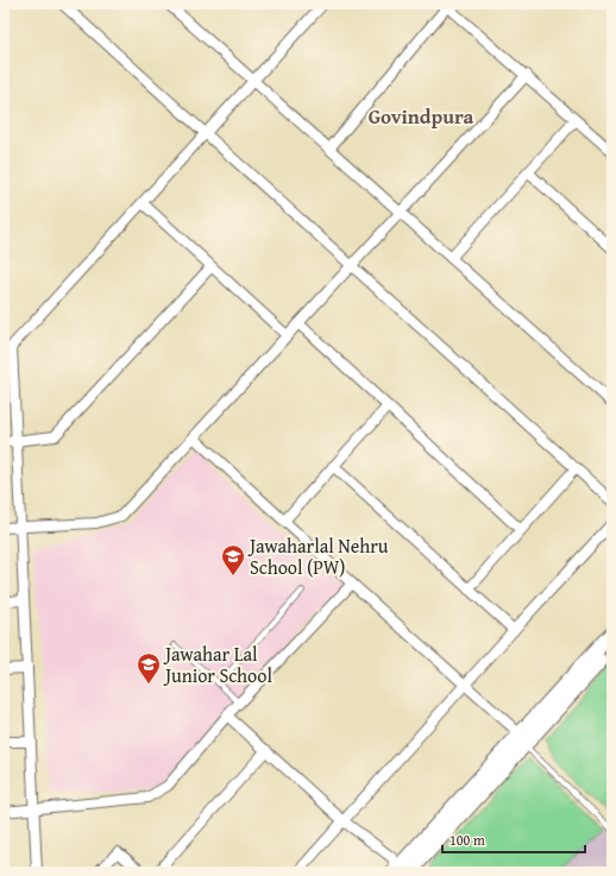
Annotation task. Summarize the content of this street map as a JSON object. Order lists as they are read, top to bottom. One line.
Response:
{"districts":["Govindpura"],"places":{"school or university":["Jawaharlal Nehru School (PW)","Jawahar Lal Junior School"]},"scale_bar":"100 m"}
